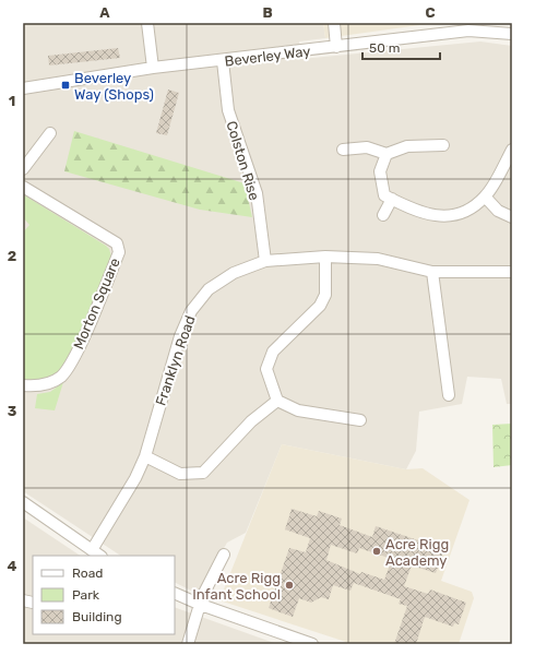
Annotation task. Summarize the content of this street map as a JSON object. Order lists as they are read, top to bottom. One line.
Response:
{"streets":{"street":["Beverley Way","Colston Rise","Morton Square","Franklyn Road"]},"crossings":[["Beverley Way","Colston Rise"],["Colston Rise","Franklyn Road"]],"places":{"transit":["Beverley Way (Shops)"],"other":["Acre Rigg Academy","Acre Rigg Infant School"]},"legend":["Road","Park","Building"],"scale_bar":"50 m","grid":{"columns":["A","B","C"],"rows":["1","2","3","4"]}}
